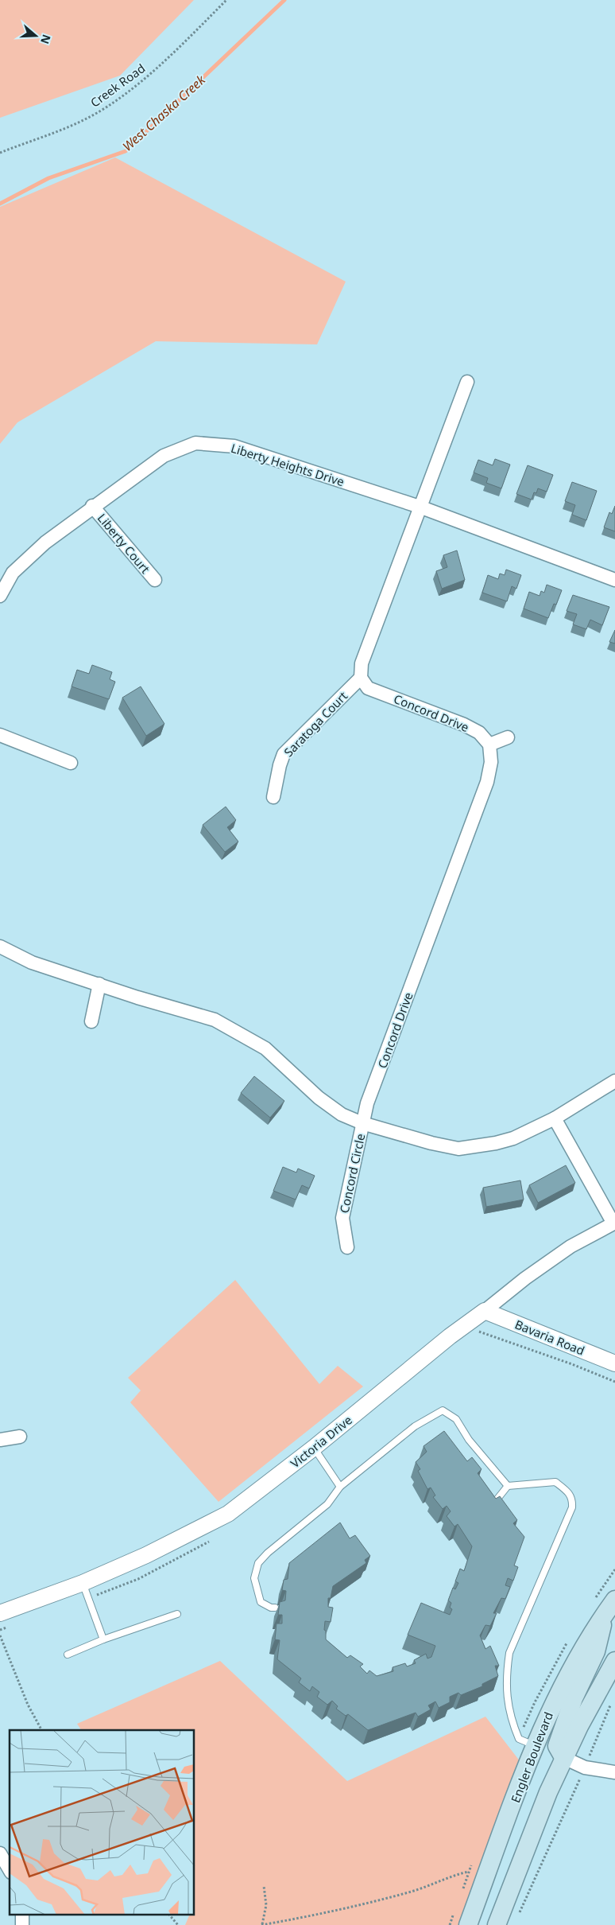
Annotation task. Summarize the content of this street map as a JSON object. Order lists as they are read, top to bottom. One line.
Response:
{"streets":{"main road":["Engler Boulevard"],"street":["Liberty Heights Drive","Liberty Court","Concord Drive","Saratoga Court","Concord Circle","Bavaria Road","Victoria Drive"],"path":["Creek Road"]},"crossings":[["Liberty Heights Drive","Liberty Court"],["Concord Drive","Saratoga Court"],["Concord Drive","Concord Circle"],["Bavaria Road","Victoria Drive"]],"water":["West Chaska Creek"],"north":"right"}
